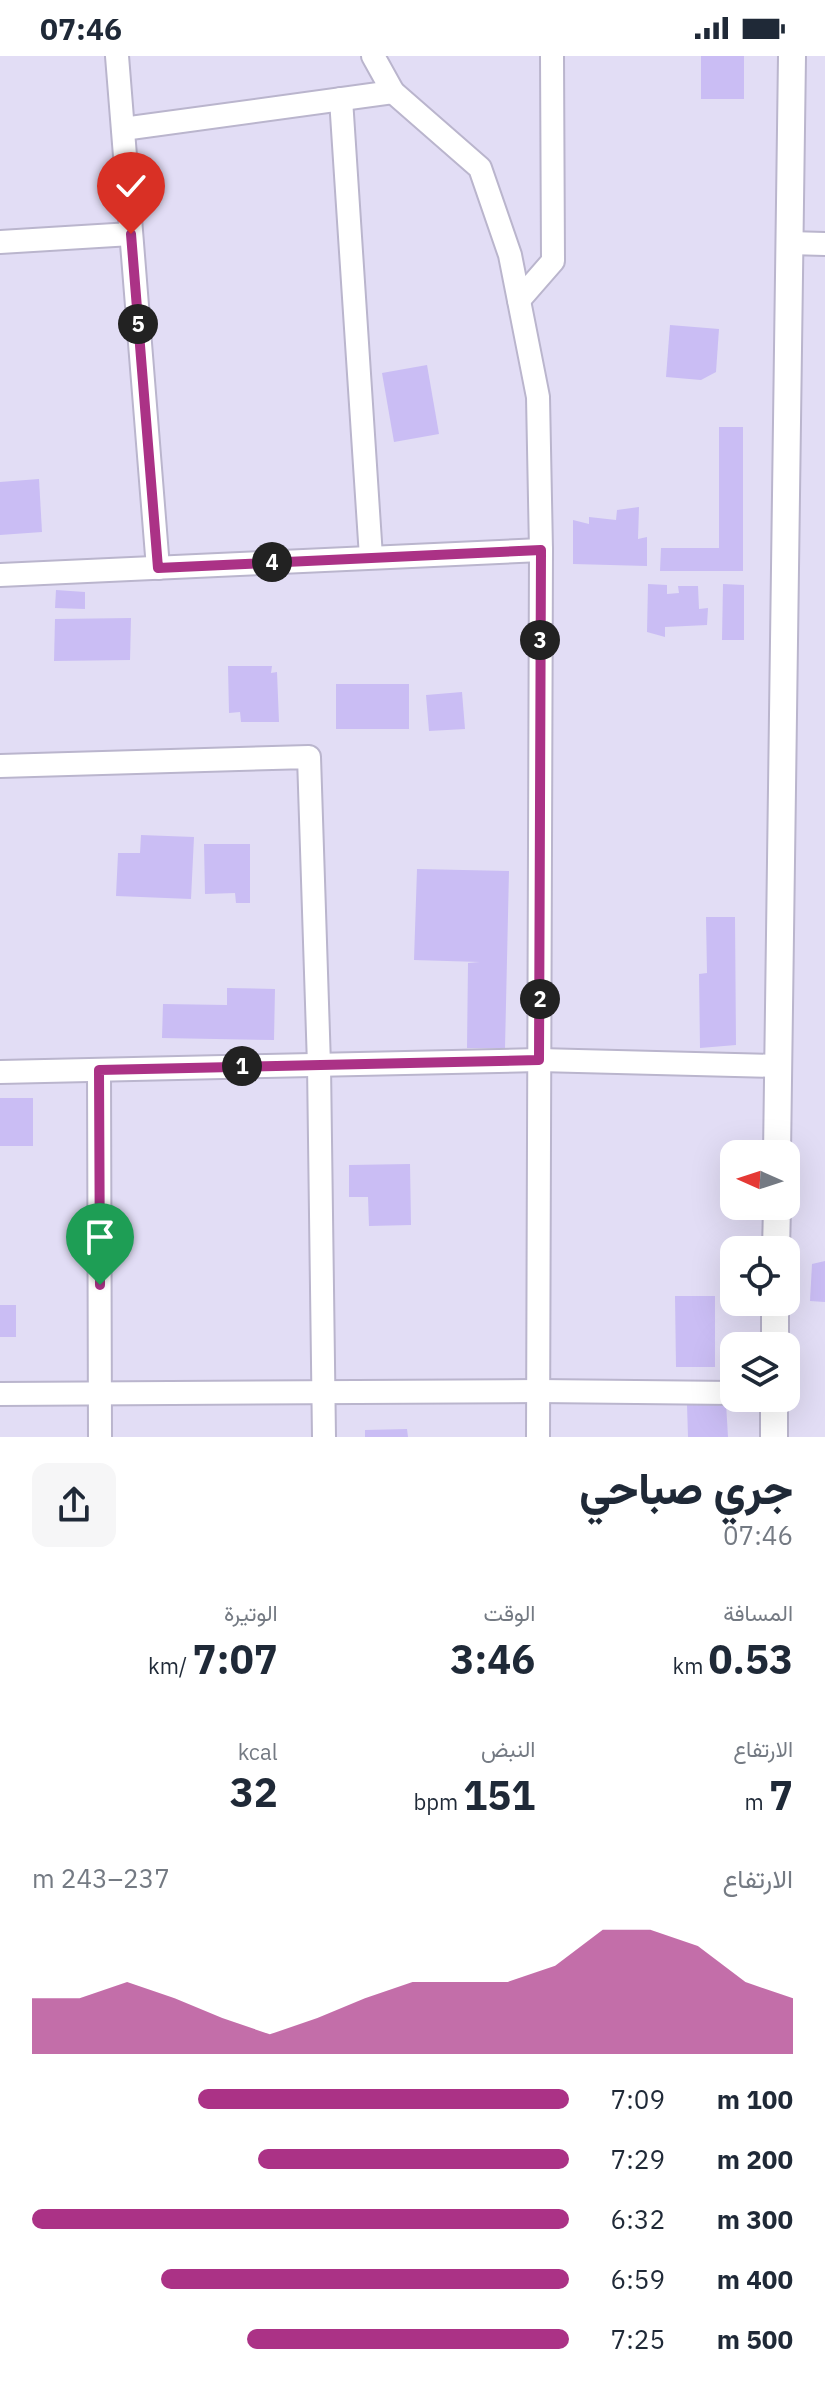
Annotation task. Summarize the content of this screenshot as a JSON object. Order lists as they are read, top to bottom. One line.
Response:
{"north":"left","page":{"status":"07:46","pins":["5","4","3","2","1"],"heading":["جري صباحي","07:46"],"stats":[["المسافة","0.53 km"],["الوقت","3:46"],["الوتيرة","7:07 /km"],["الارتفاع","7 m"],["النبض","151 bpm"],["kcal","32"]],"chart":["الارتفاع","237–243 m"],"list":[{"name":"100 m","note":"7:09"},{"name":"200 m","note":"7:29"},{"name":"300 m","note":"6:32"},{"name":"400 m","note":"6:59"},{"name":"500 m","note":"7:25"}]}}
